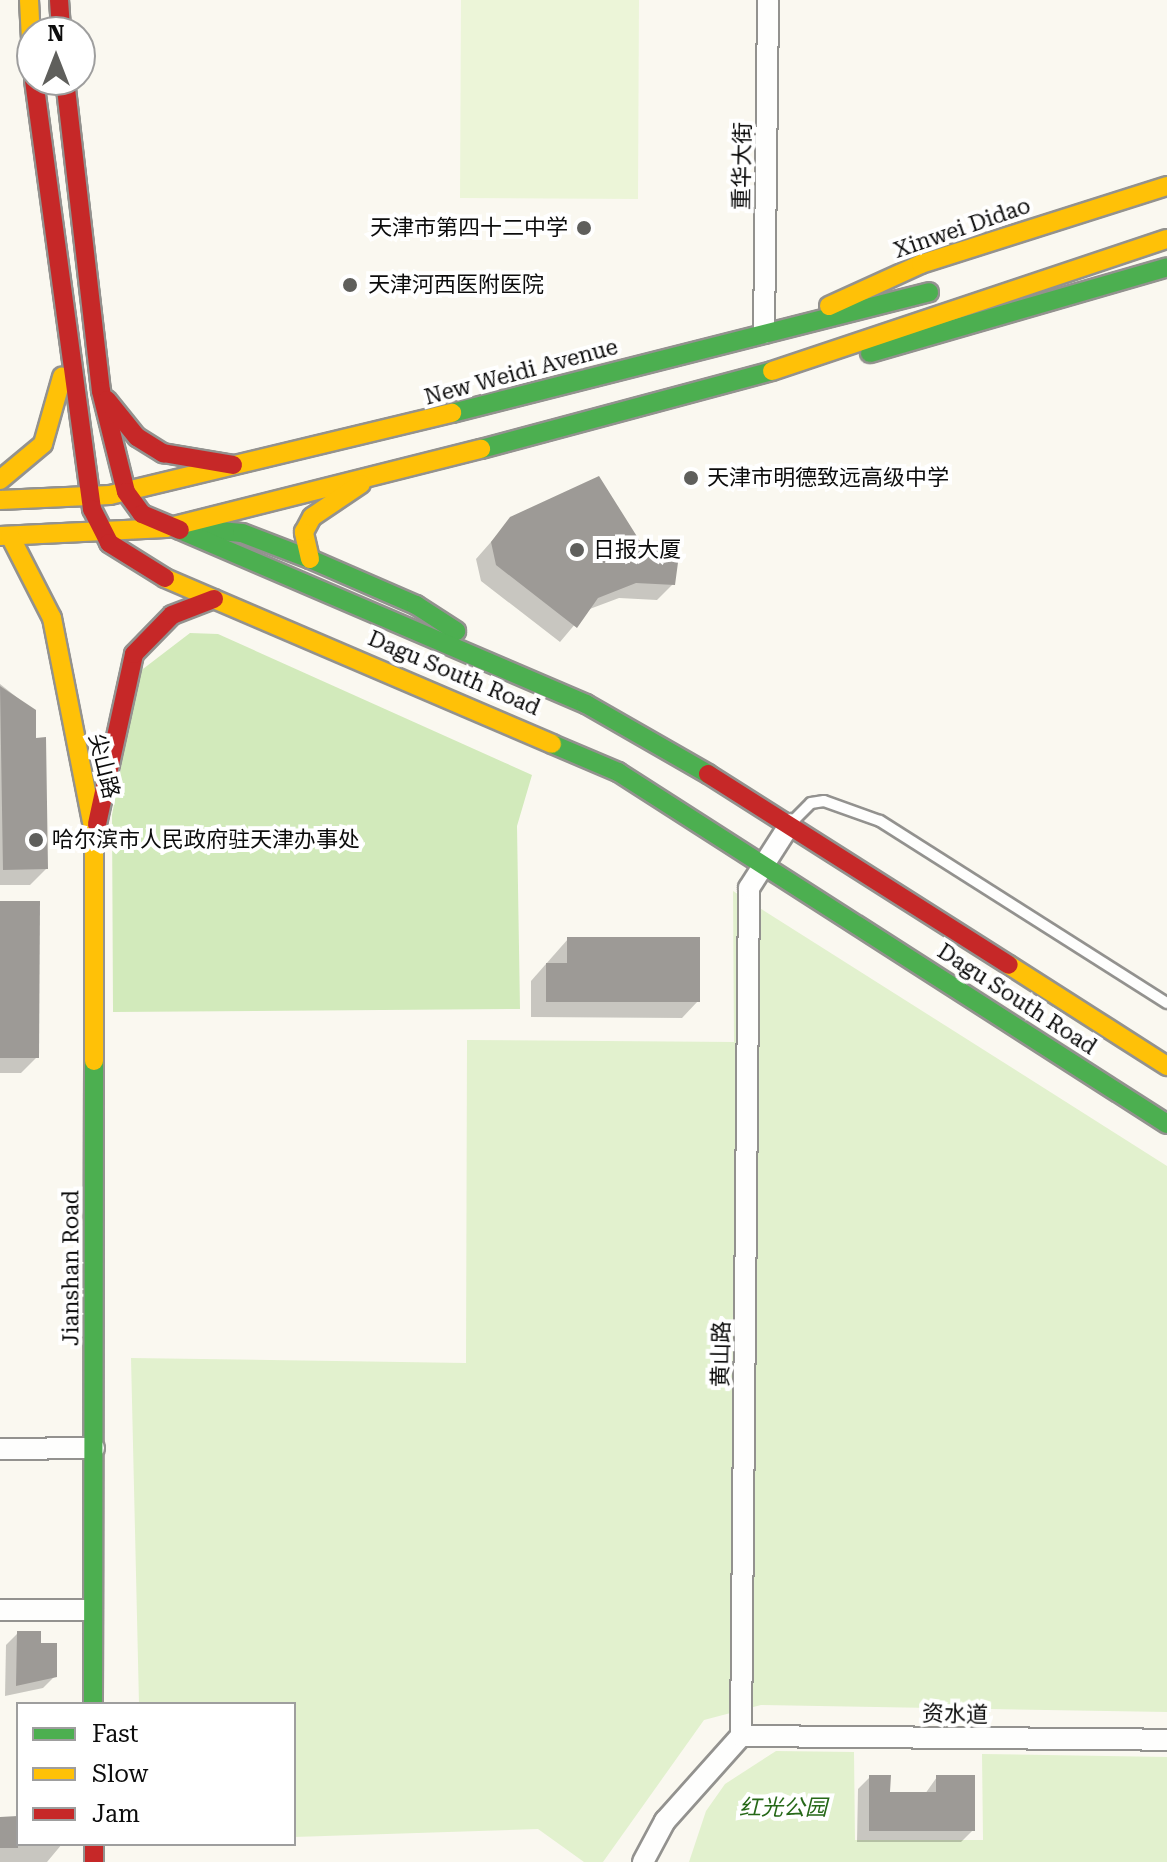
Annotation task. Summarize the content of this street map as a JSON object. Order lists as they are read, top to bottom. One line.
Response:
{"streets":{"main road":["Xinwei Didao","New Weidi Avenue","Dagu South Road","尖山路","Jianshan Road"],"street":["重华大街","黄山路","资水道"]},"crossings":[["重华大街","Xinwei Didao"],["重华大街","New Weidi Avenue"],["Xinwei Didao","New Weidi Avenue"],["New Weidi Avenue","Dagu South Road"],["Dagu South Road","尖山路"],["Dagu South Road","黄山路"],["尖山路","Jianshan Road"],["黄山路","资水道"]],"parks":["红光公园"],"places":["天津市第四十二中学","天津河西医附医院","天津市明德致远高级中学","日报大厦","哈尔滨市人民政府驻天津办事处"],"legend":["Fast","Slow","Jam"],"north":"top"}
